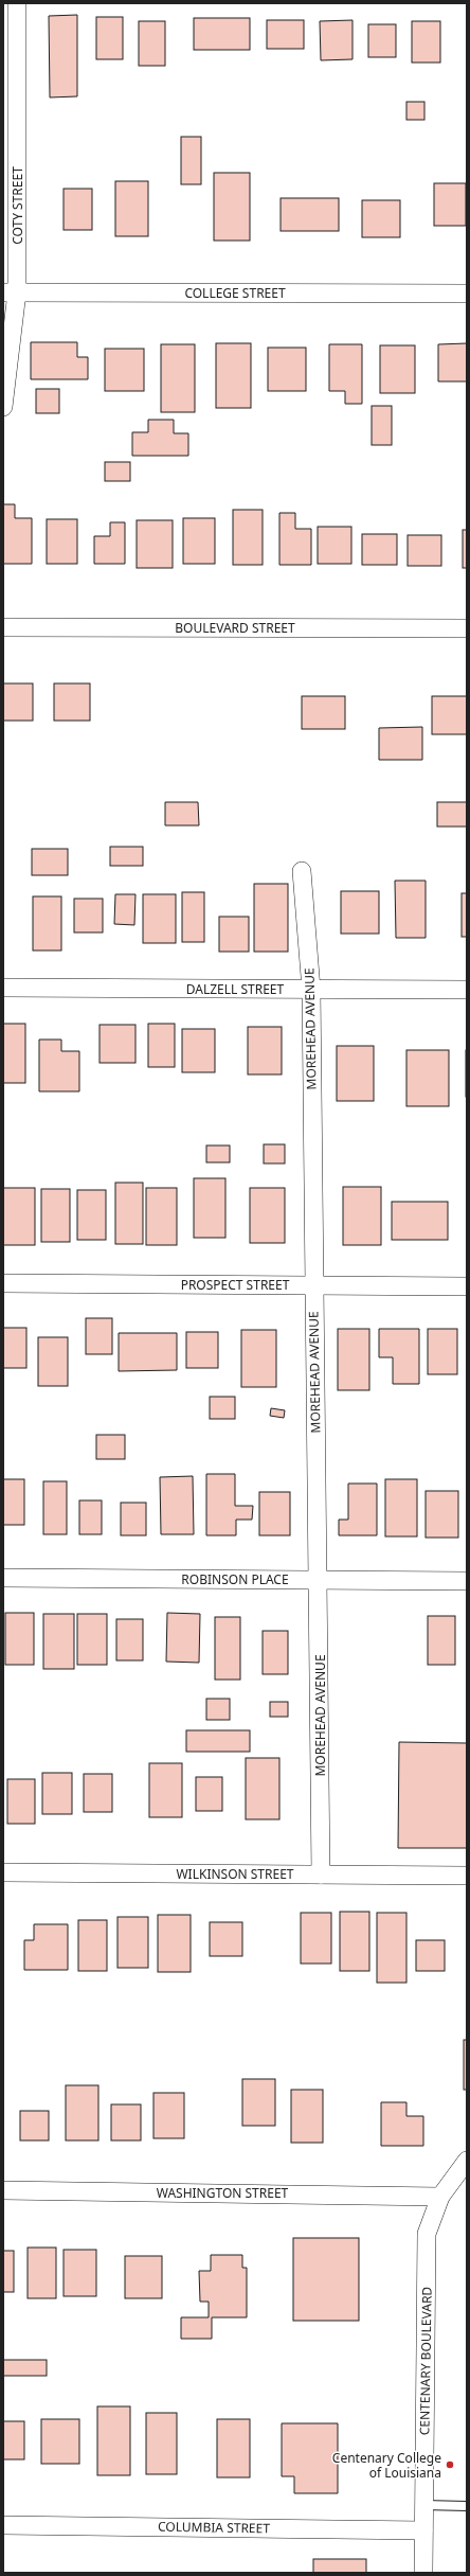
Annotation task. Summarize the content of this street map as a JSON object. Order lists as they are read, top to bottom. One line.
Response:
{"streets":{"street":["COTY STREET","COLLEGE STREET","BOULEVARD STREET","DALZELL STREET","MOREHEAD AVENUE","PROSPECT STREET","ROBINSON PLACE","WILKINSON STREET","WASHINGTON STREET","CENTENARY BOULEVARD","COLUMBIA STREET"]},"crossings":[["COTY STREET","COLLEGE STREET"],["DALZELL STREET","MOREHEAD AVENUE"],["MOREHEAD AVENUE","PROSPECT STREET"],["MOREHEAD AVENUE","ROBINSON PLACE"],["MOREHEAD AVENUE","WILKINSON STREET"],["WASHINGTON STREET","CENTENARY BOULEVARD"],["CENTENARY BOULEVARD","COLUMBIA STREET"]],"places":["Centenary College of Louisiana"]}
